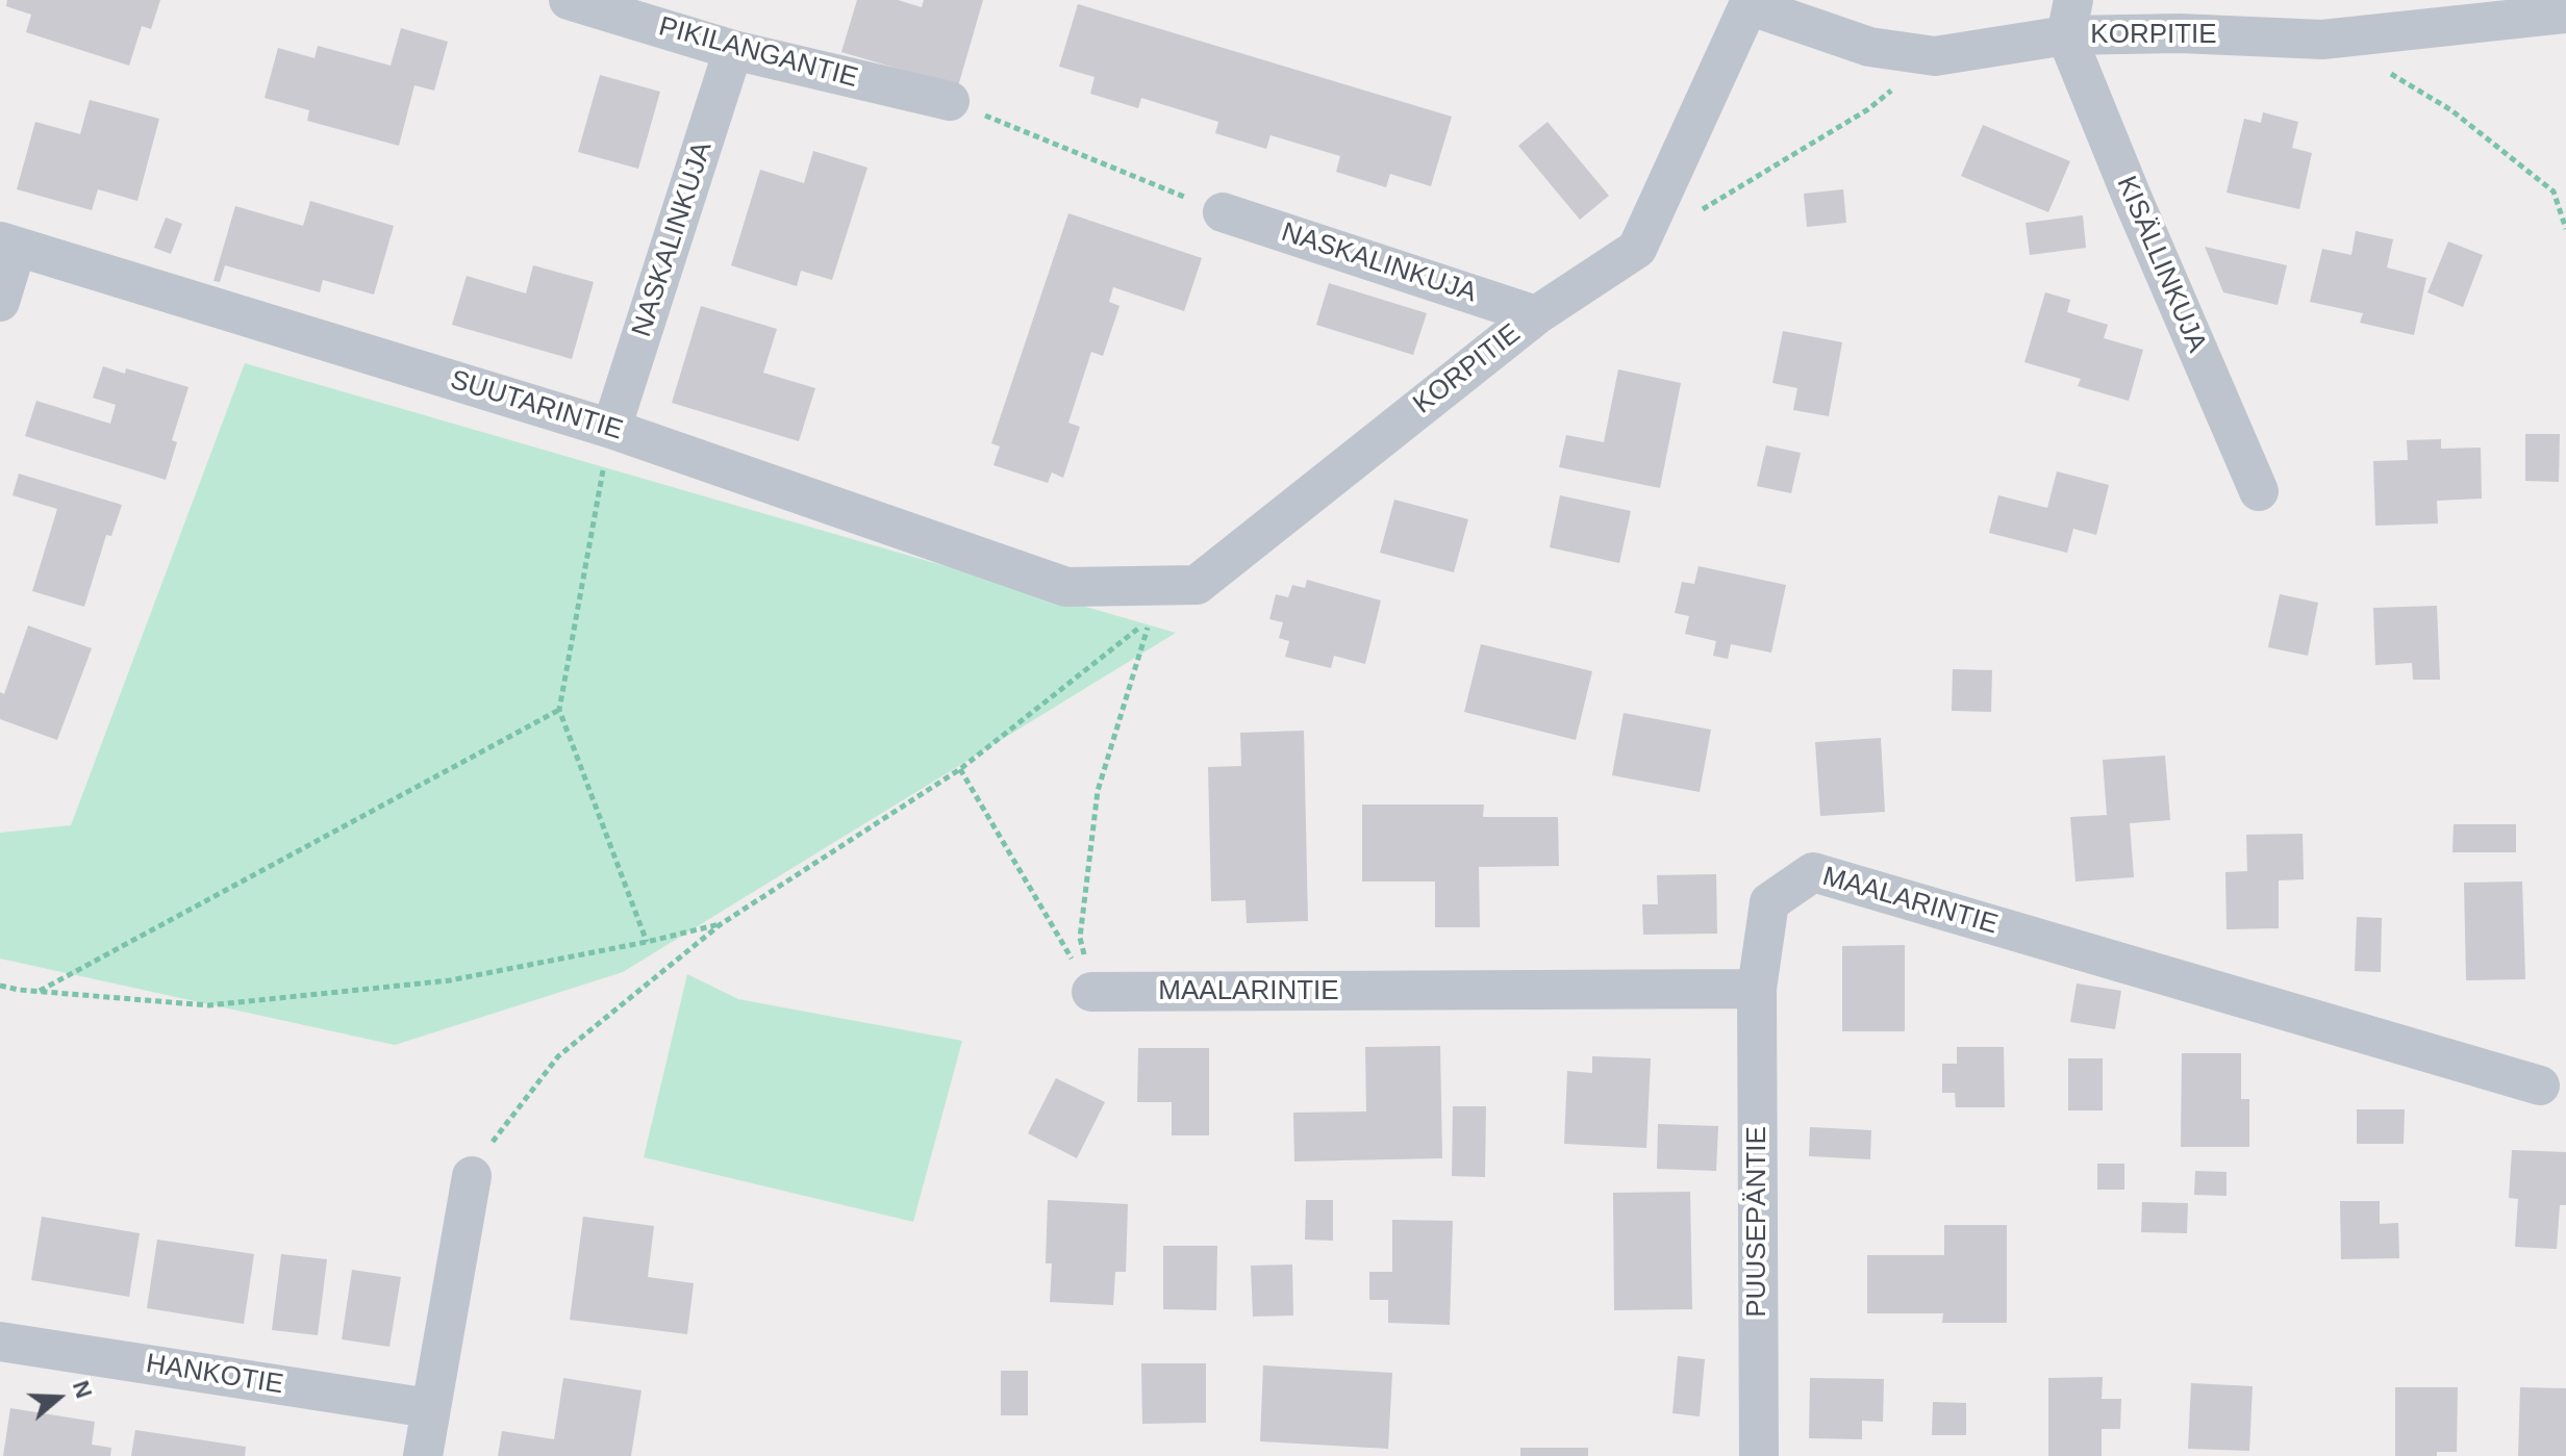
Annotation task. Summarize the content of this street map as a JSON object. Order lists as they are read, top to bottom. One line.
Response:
{"streets":{"street":["KORPITIE","PIKILANGANTIE","NASKALINKUJA","KISÄLLINKUJA","SUUTARINTIE","MAALARINTIE","PUUSEPÄNTIE","HANKOTIE"]},"crossings":[["KORPITIE","NASKALINKUJA"],["KORPITIE","KISÄLLINKUJA"],["KORPITIE","SUUTARINTIE"],["PIKILANGANTIE","NASKALINKUJA"],["NASKALINKUJA","SUUTARINTIE"],["MAALARINTIE","PUUSEPÄNTIE"]],"north":"right"}
